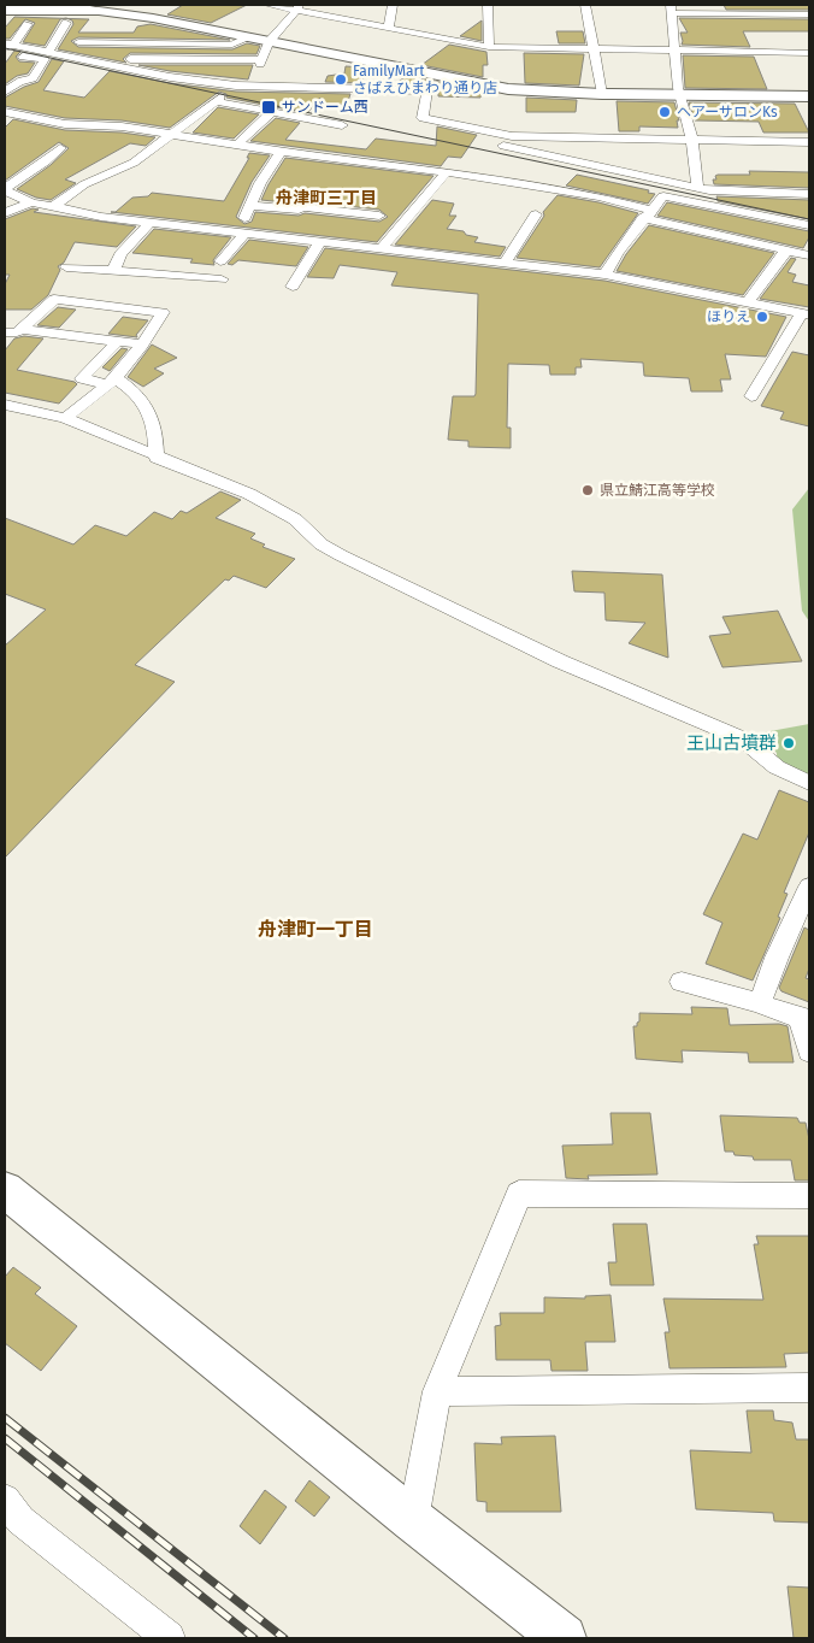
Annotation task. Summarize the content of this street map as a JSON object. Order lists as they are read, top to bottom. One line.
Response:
{"districts":["舟津町三丁目","舟津町一丁目"],"places":{"other":["FamilyMart さばえひまわり通り店","ヘアーサロンKs","ほりえ","県立鯖江高等学校","王山古墳群"],"transit":["サンドーム西"]}}
